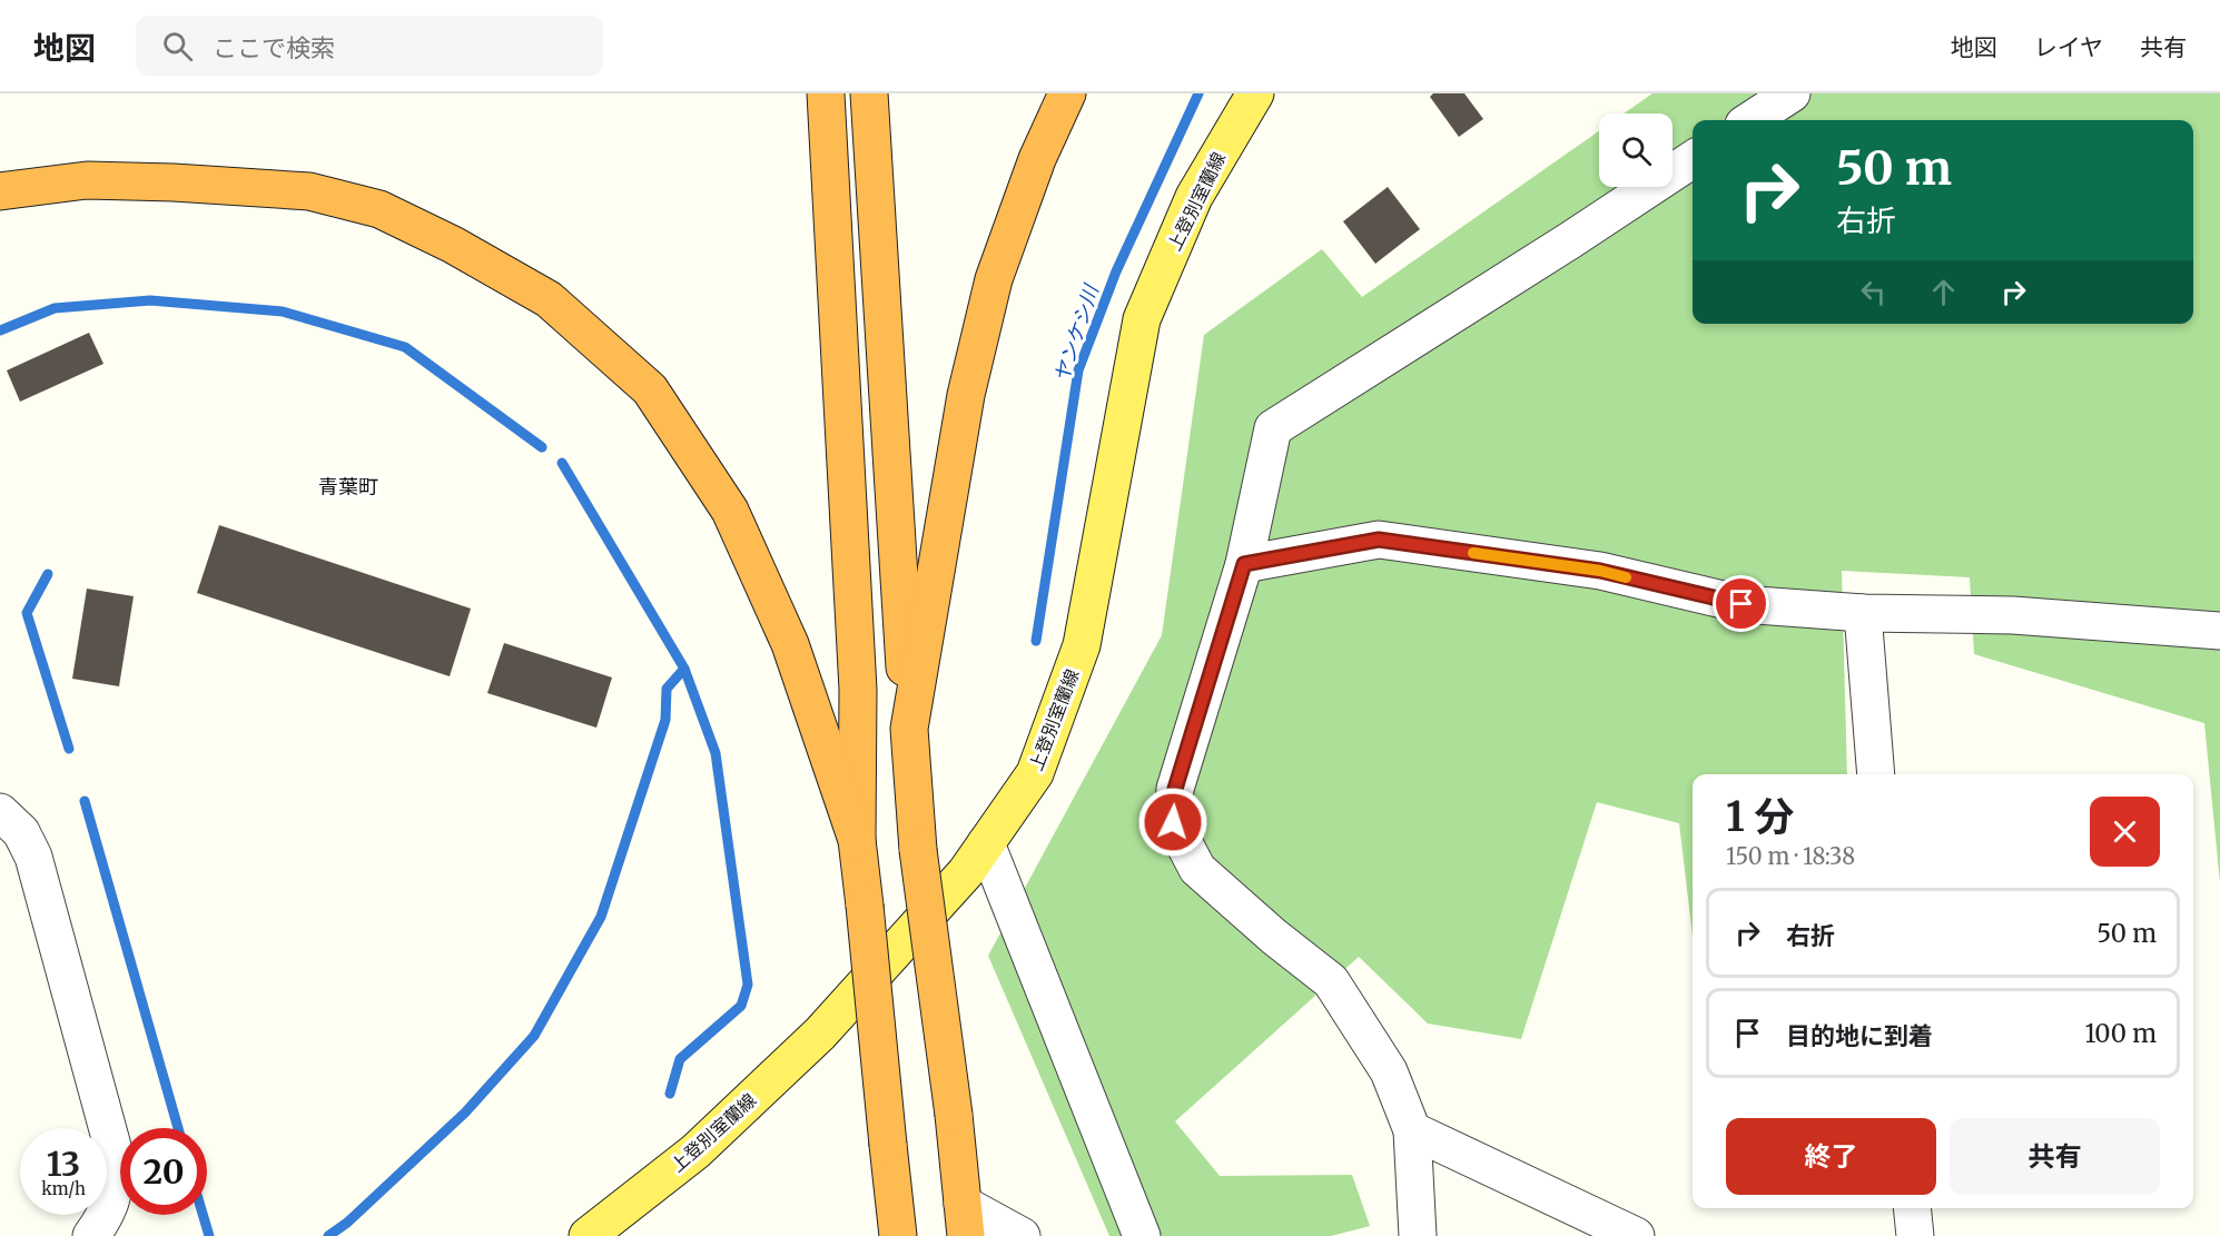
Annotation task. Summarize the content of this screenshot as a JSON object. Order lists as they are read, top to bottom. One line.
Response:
{"streets":{"main road":["上登別室蘭線"]},"districts":["青葉町"],"water":["ヤンケシ川"],"page":{"header":"地図","search":"ここで検索","nav":["地図","レイヤ","共有"],"turn":["50 m","右折"],"heading":["1 分","150 m · 18:38"],"list":[{"name":"右折","value":"50 m"},{"name":"目的地に到着","value":"100 m"}],"buttons":["終了","共有"],"speed":"13 km/h","limit":"20"}}
